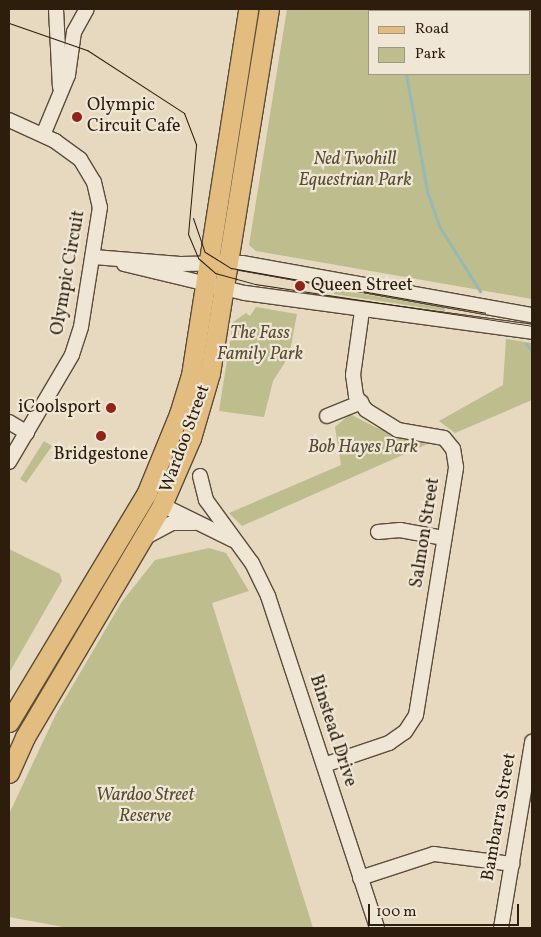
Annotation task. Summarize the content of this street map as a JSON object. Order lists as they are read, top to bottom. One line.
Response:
{"streets":{"main road":["Wardoo Street"],"street":["Olympic Circuit","Salmon Street","Binstead Drive","Bambarra Street"]},"crossings":[["Wardoo Street","Binstead Drive"],["Salmon Street","Binstead Drive"]],"parks":["Ned Twohill Equestrian Park","The Fass Family Park","Bob Hayes Park","Wardoo Street Reserve"],"places":["Olympic Circuit Cafe","Queen Street","iCoolsport","Bridgestone"],"legend":["Road","Park"],"scale_bar":"100 m"}
